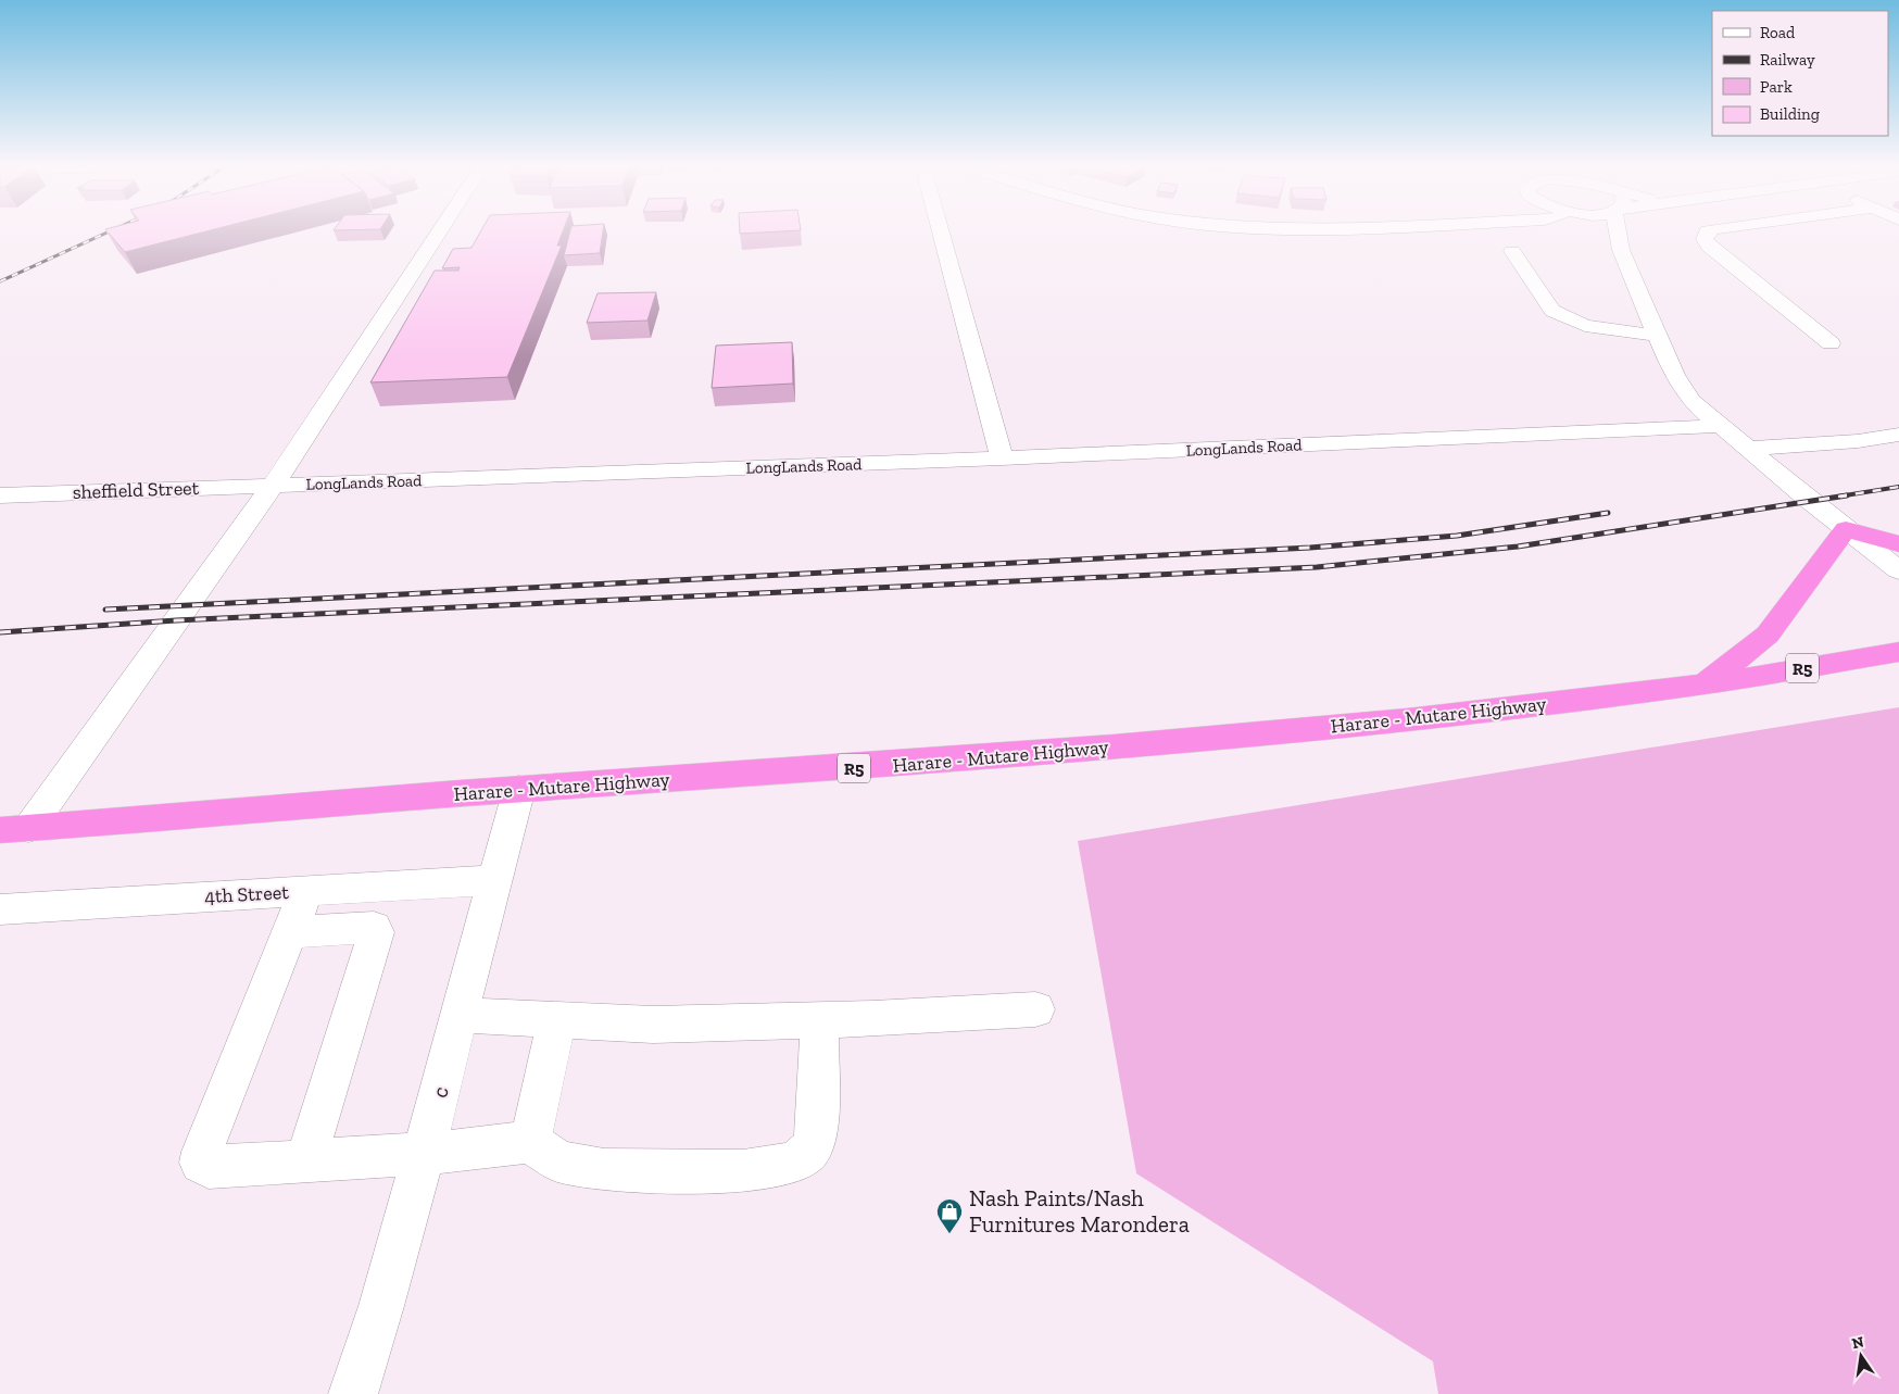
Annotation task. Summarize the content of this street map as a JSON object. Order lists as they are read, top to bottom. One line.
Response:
{"streets":{"highway":["R5","Harare - Mutare Highway"],"street":["LongLands Road","sheffield Street","4th Street","c"]},"crossings":[["LongLands Road","sheffield Street"],["Harare - Mutare Highway","c"],["4th Street","c"]],"places":{"shop":["Nash Paints/Nash Furnitures Marondera"]},"legend":["Road","Railway","Park","Building"],"north":"top"}
